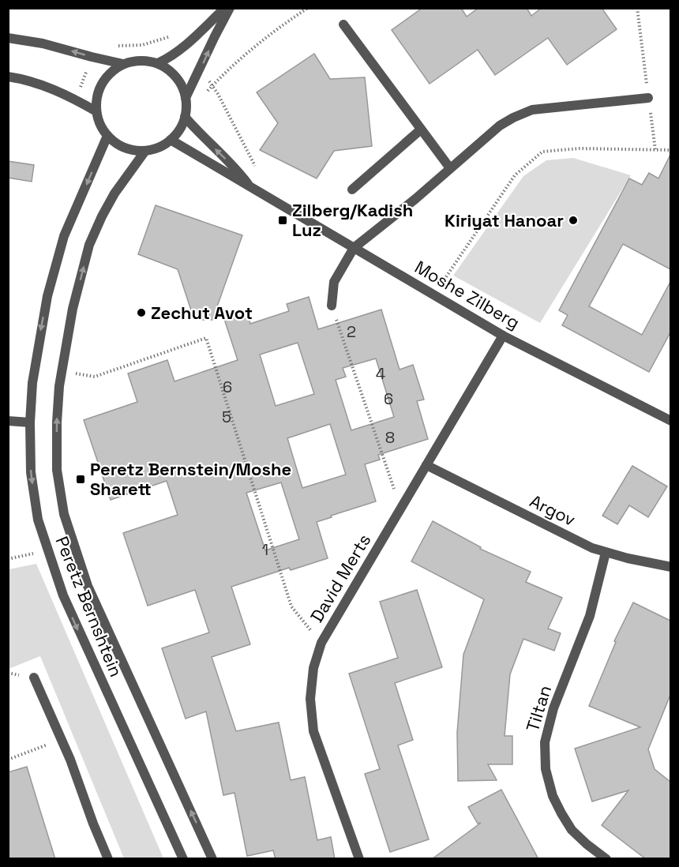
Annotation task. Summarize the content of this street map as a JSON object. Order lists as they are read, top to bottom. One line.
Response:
{"streets":{"street":["Moshe Zilberg","Argov","David Merts","Peretz Bernshtein","Tiltan"]},"crossings":[["Moshe Zilberg","David Merts"],["Moshe Zilberg","Peretz Bernshtein"],["Argov","David Merts"],["Argov","Tiltan"]],"places":{"transit":["Zilberg/Kadish Luz","Peretz Bernstein/Moshe Sharett"],"other":["Kiriyat Hanoar","Zechut Avot"]},"house_numbers":["2","4","6","6","5","8","1"]}
